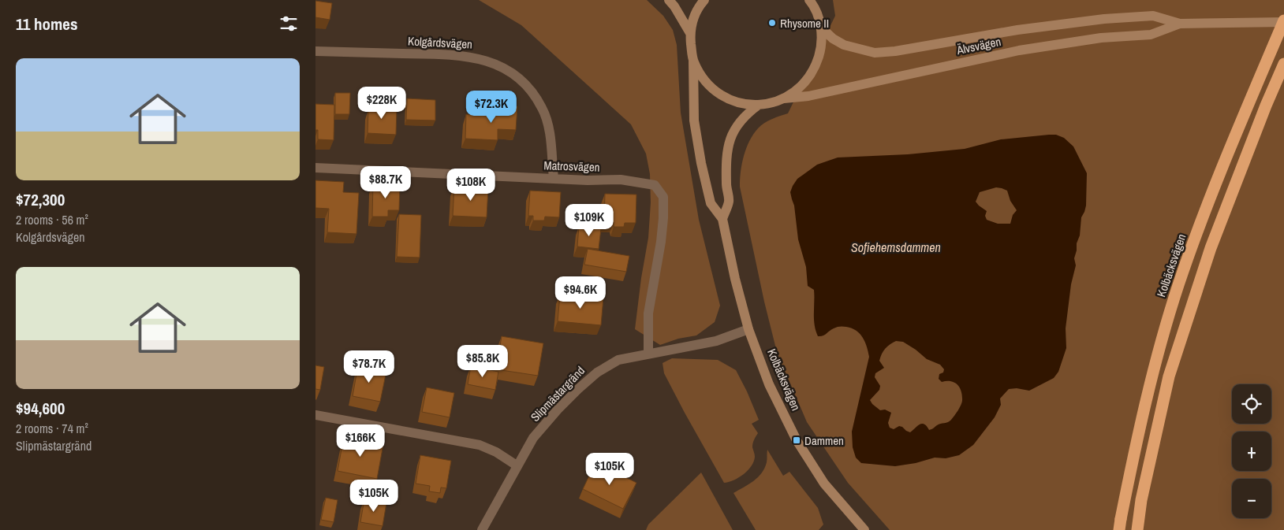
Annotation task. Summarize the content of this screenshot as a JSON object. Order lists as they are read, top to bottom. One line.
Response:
{"streets":{"highway":["Kolbäcksvägen"],"main road":["Älvsvägen"],"street":["Kolgårdsvägen","Matrosvägen","Slipmästargränd"]},"crossings":[["Kolgårdsvägen","Matrosvägen"],["Älvsvägen","Kolbäcksvägen"],["Matrosvägen","Slipmästargränd"],["Kolbäcksvägen","Slipmästargränd"]],"water":["Sofiehemsdammen"],"places":{"other":["Rhysome II"],"transit":["Dammen"]},"page":{"heading":"11 homes","list":[{"name":"$72,300","note":"2 rooms · 56 m² · Kolgårdsvägen"},{"name":"$94,600","note":"2 rooms · 74 m² · Slipmästargränd"}],"price":["$228K","$72.3K","$88.7K","$108K","$109K","$94.6K","$85.8K","$78.7K","$166K","$105K","$105K"],"map_buttons":["+","−"]}}
